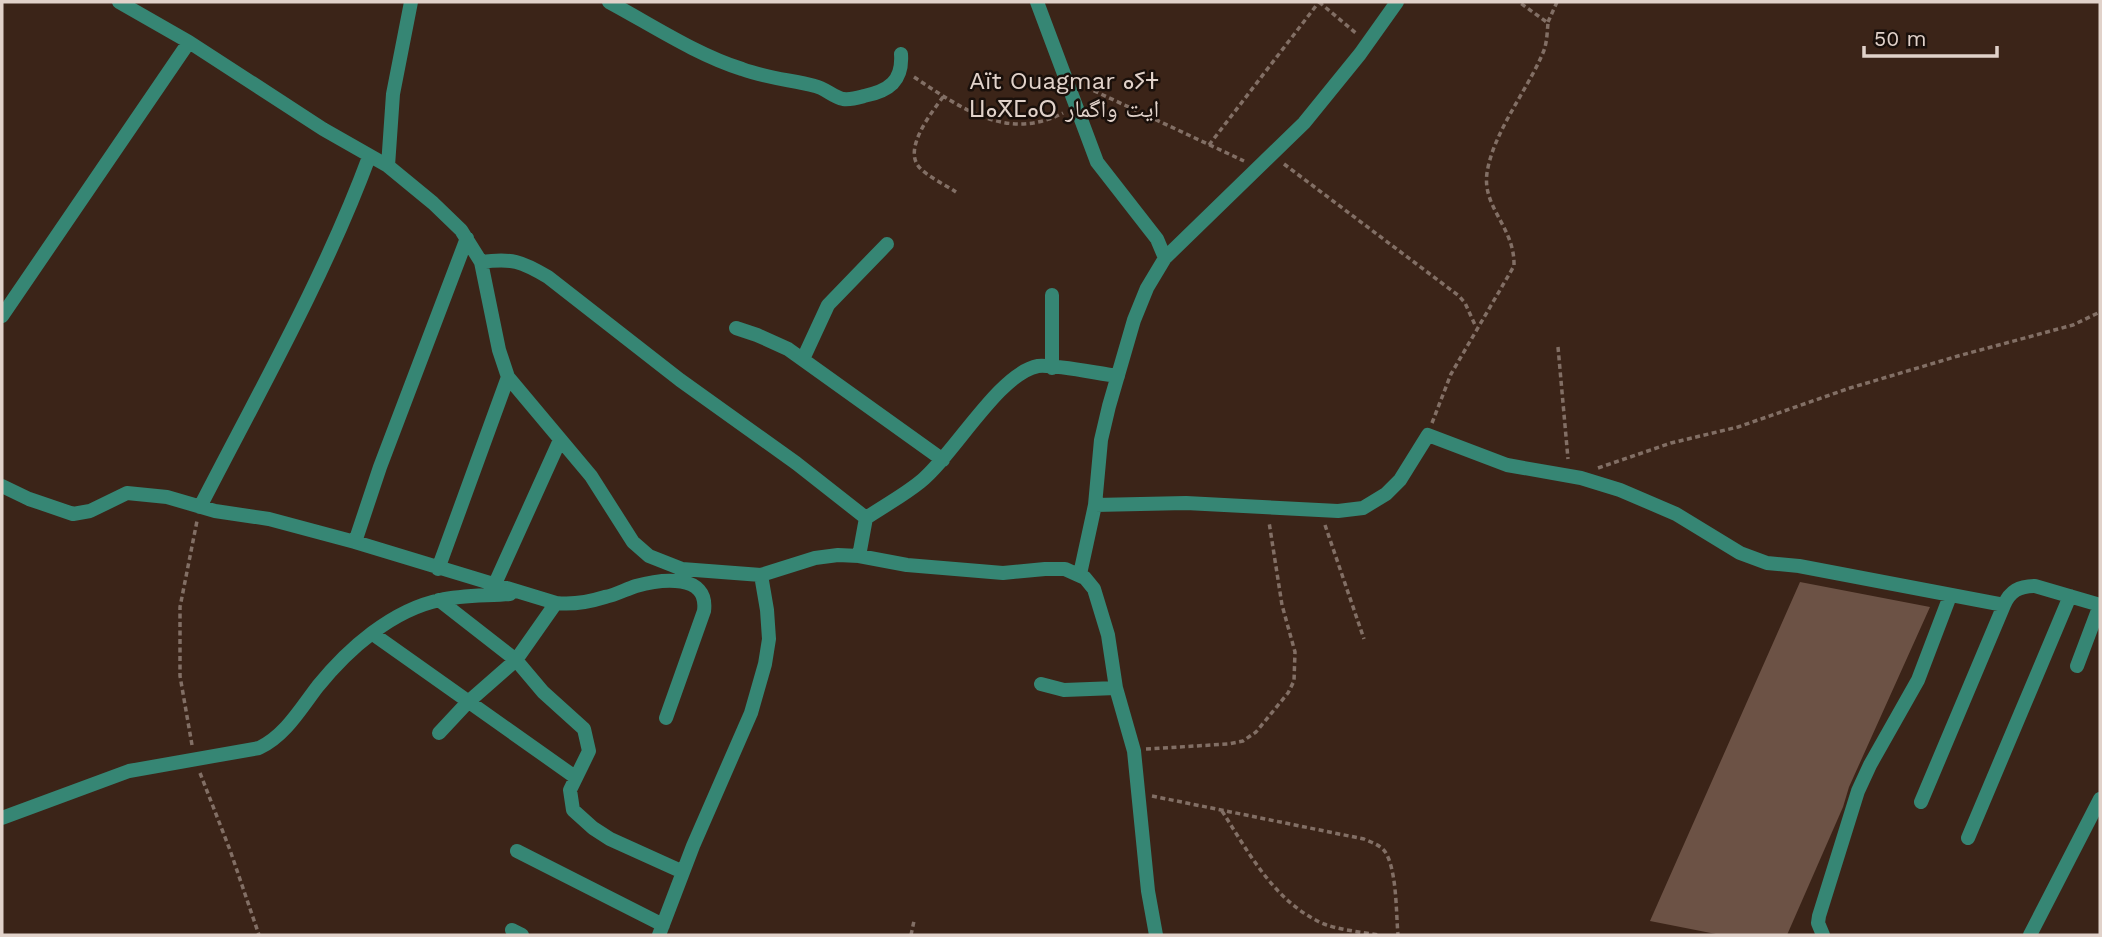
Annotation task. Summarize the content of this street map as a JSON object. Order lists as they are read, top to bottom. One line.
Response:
{"districts":["Aït Ouagmar ⴰⵢⵜ ⵡⴰⴳⵎⴰⵔ ايت واگمار"],"scale_bar":"50 m"}
